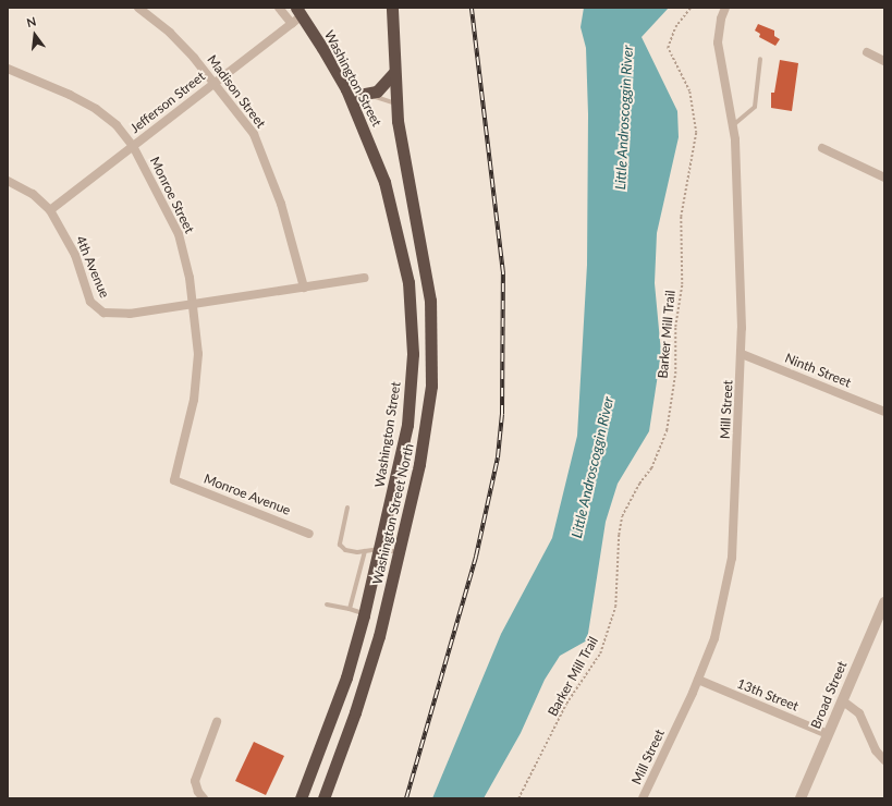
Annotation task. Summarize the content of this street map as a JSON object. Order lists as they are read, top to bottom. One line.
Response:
{"streets":{"highway":["Washington Street","Washington Street North"],"street":["Madison Street","Jefferson Street","Monroe Street","4th Avenue","Ninth Street","Mill Street","Monroe Avenue","13th Street","Broad Street"],"path":["Barker Mill Trail"]},"crossings":[["Washington Street","Jefferson Street"],["Washington Street","Washington Street North"],["Madison Street","Jefferson Street"],["Jefferson Street","Monroe Street"],["Jefferson Street","4th Avenue"],["Monroe Street","4th Avenue"],["Monroe Street","Monroe Avenue"],["Ninth Street","Mill Street"],["Mill Street","13th Street"],["13th Street","Broad Street"]],"water":["Little Androscoggin River"],"north":"top"}
